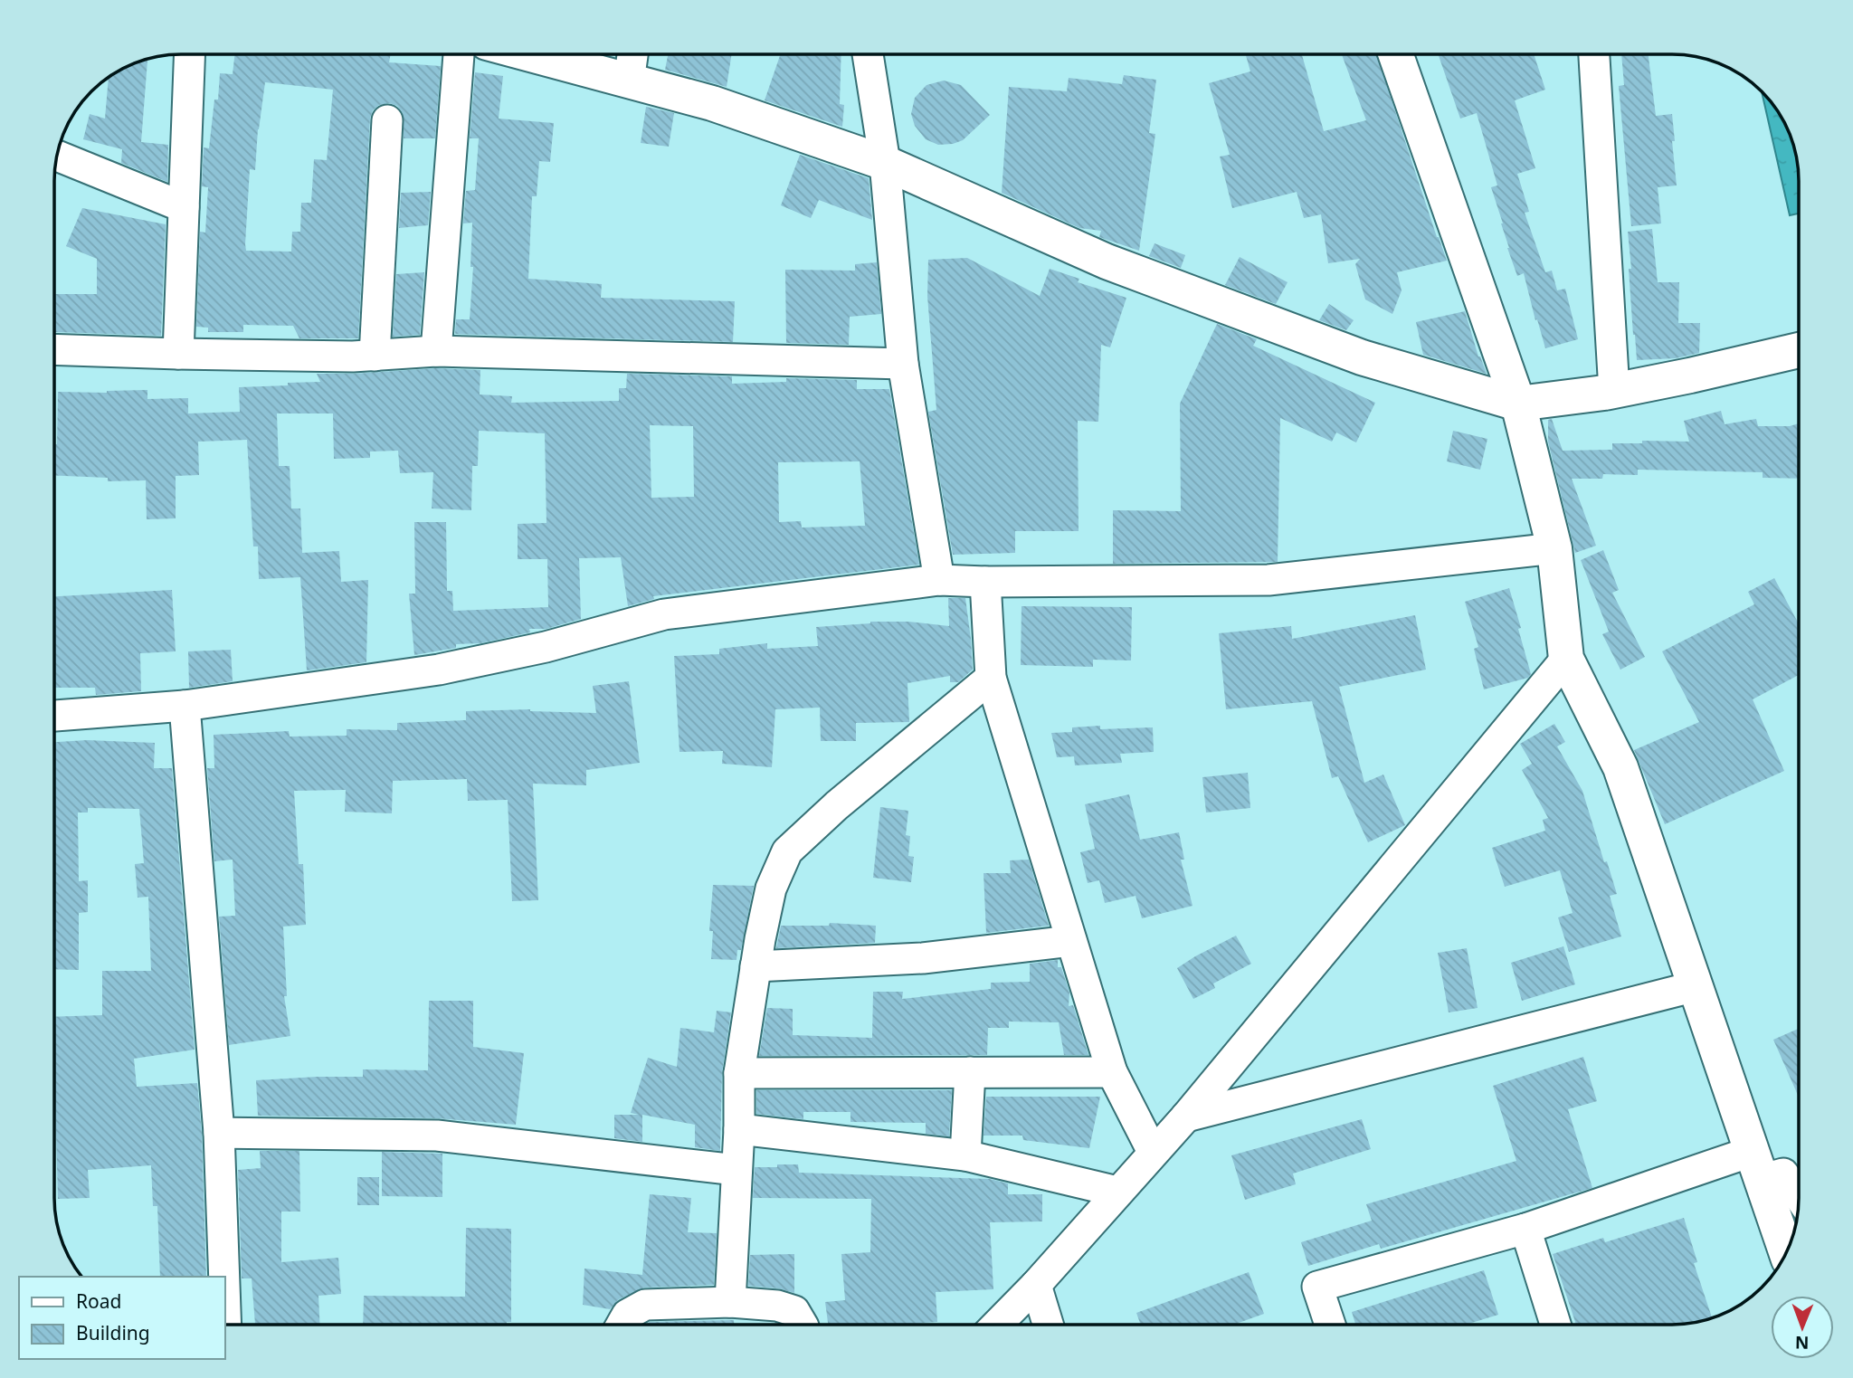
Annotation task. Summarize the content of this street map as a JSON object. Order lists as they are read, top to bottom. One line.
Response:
{"legend":["Road","Building"],"north":"bottom"}
